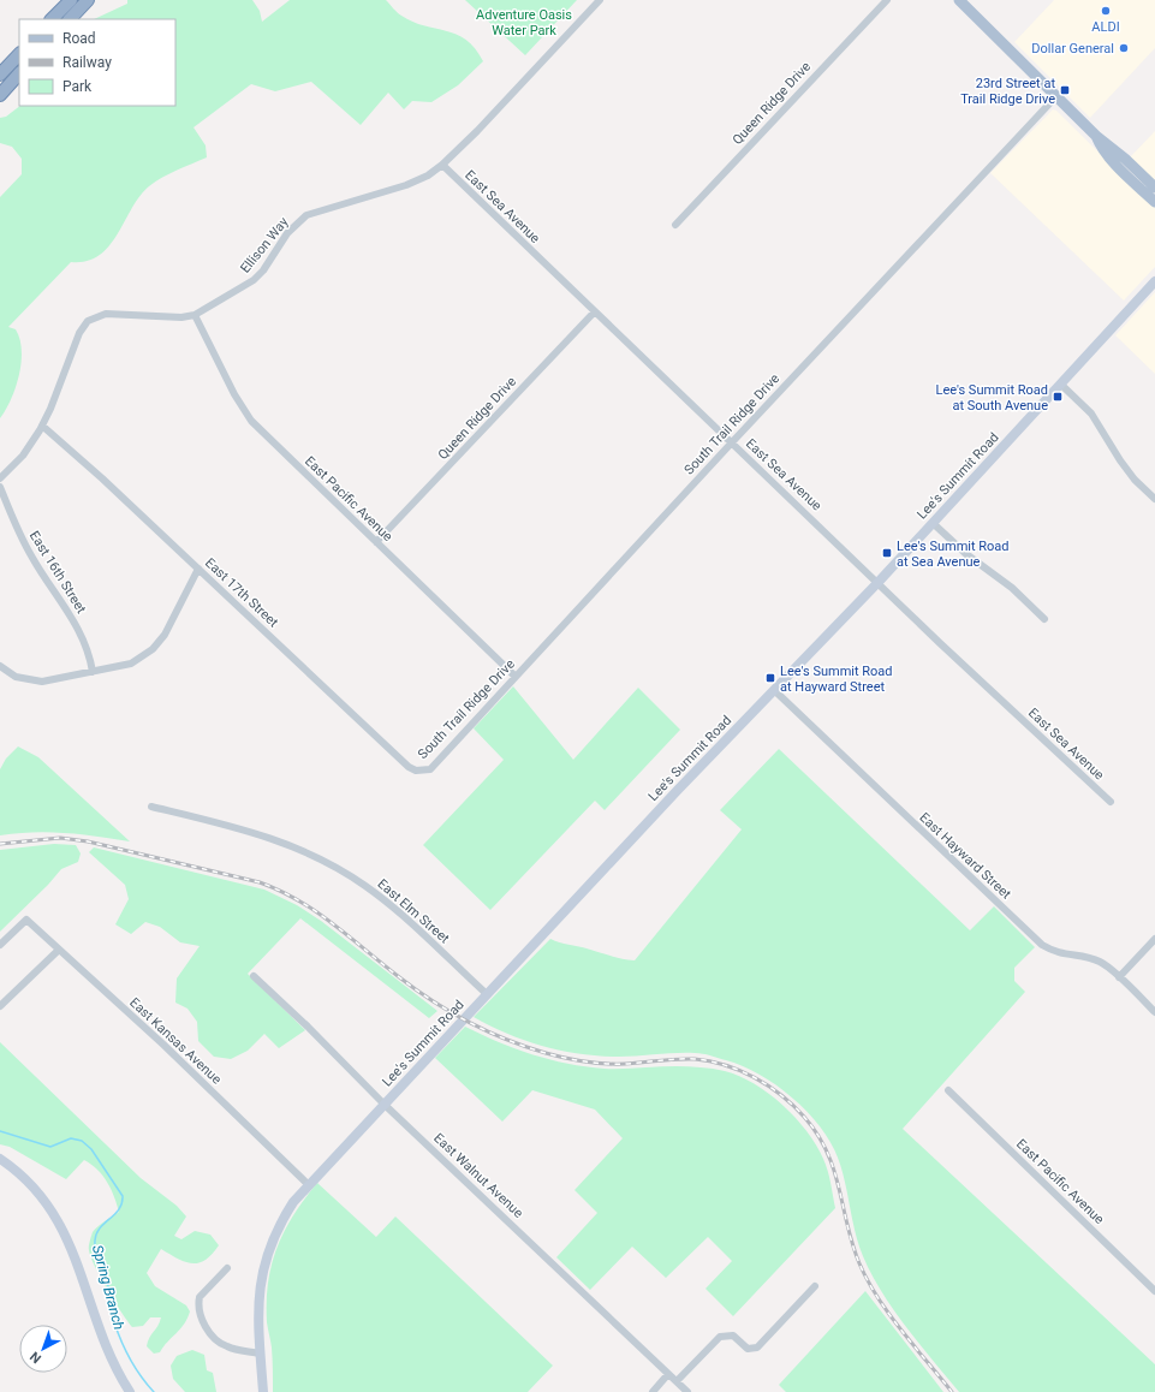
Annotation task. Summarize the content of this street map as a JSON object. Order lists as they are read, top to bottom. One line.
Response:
{"streets":{"main road":["Lee's Summit Road"],"street":["Queen Ridge Drive","East Sea Avenue","Ellison Way","South Trail Ridge Drive","East Pacific Avenue","East 16th Street","East 17th Street","East Hayward Street","East Elm Street","East Kansas Avenue","East Walnut Avenue"]},"crossings":[["Queen Ridge Drive","East Sea Avenue"],["Queen Ridge Drive","East Pacific Avenue"],["East Sea Avenue","Ellison Way"],["East Sea Avenue","South Trail Ridge Drive"],["East Sea Avenue","Lee's Summit Road"],["Ellison Way","East Pacific Avenue"],["Ellison Way","East 17th Street"],["South Trail Ridge Drive","East Pacific Avenue"],["South Trail Ridge Drive","East 17th Street"],["Lee's Summit Road","East Hayward Street"],["Lee's Summit Road","East Elm Street"],["Lee's Summit Road","East Kansas Avenue"],["Lee's Summit Road","East Walnut Avenue"]],"water":["Spring Branch"],"parks":["Adventure Oasis Water Park"],"places":{"other":["ALDI","Dollar General"],"transit":["23rd Street at Trail Ridge Drive","Lee's Summit Road at South Avenue","Lee's Summit Road at Sea Avenue","Lee's Summit Road at Hayward Street"]},"legend":["Road","Railway","Park"],"north":"bottom left"}
